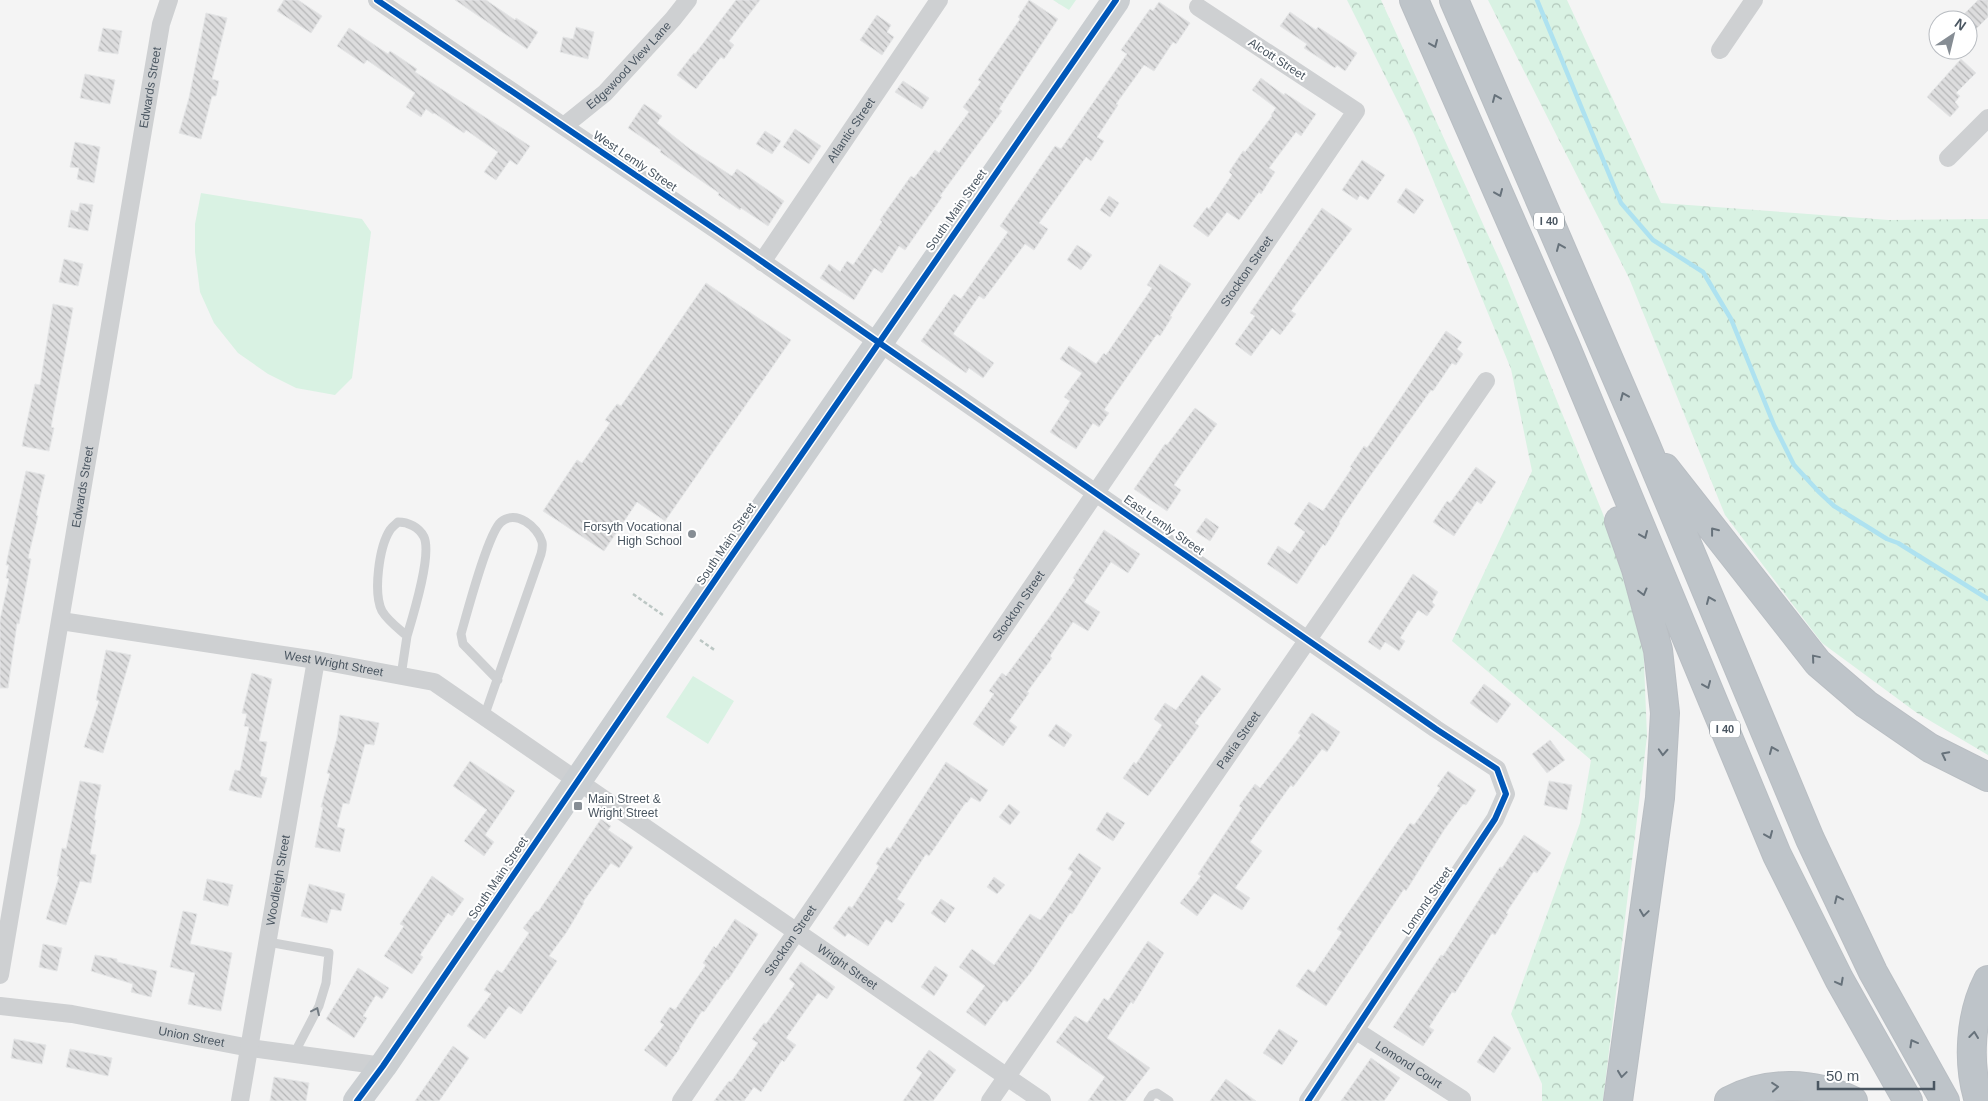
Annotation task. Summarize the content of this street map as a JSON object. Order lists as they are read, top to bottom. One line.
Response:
{"streets":{"highway":["I 40"],"main road":["South Main Street"],"street":["Alcott Street","Edgewood View Lane","Edwards Street","Atlantic Street","West Lemly Street","Stockton Street","East Lemly Street","West Wright Street","Patria Street","Woodleigh Street","Lomond Street","Wright Street","Union Street","Lomond Court"]},"crossings":[["Alcott Street","Stockton Street"],["Edgewood View Lane","West Lemly Street"],["Edwards Street","West Wright Street"],["Atlantic Street","West Lemly Street"],["West Lemly Street","South Main Street"],["West Lemly Street","East Lemly Street"],["South Main Street","East Lemly Street"],["South Main Street","West Wright Street"],["South Main Street","Wright Street"],["South Main Street","Union Street"],["Stockton Street","East Lemly Street"],["Stockton Street","Wright Street"],["East Lemly Street","Patria Street"],["East Lemly Street","Lomond Street"],["West Wright Street","Woodleigh Street"],["West Wright Street","Wright Street"],["Patria Street","Wright Street"],["Woodleigh Street","Union Street"],["Lomond Street","Lomond Court"]],"places":{"other":["Forsyth Vocational High School"],"transit":["Main Street & Wright Street"]},"scale_bar":"50 m","north":"top right"}
